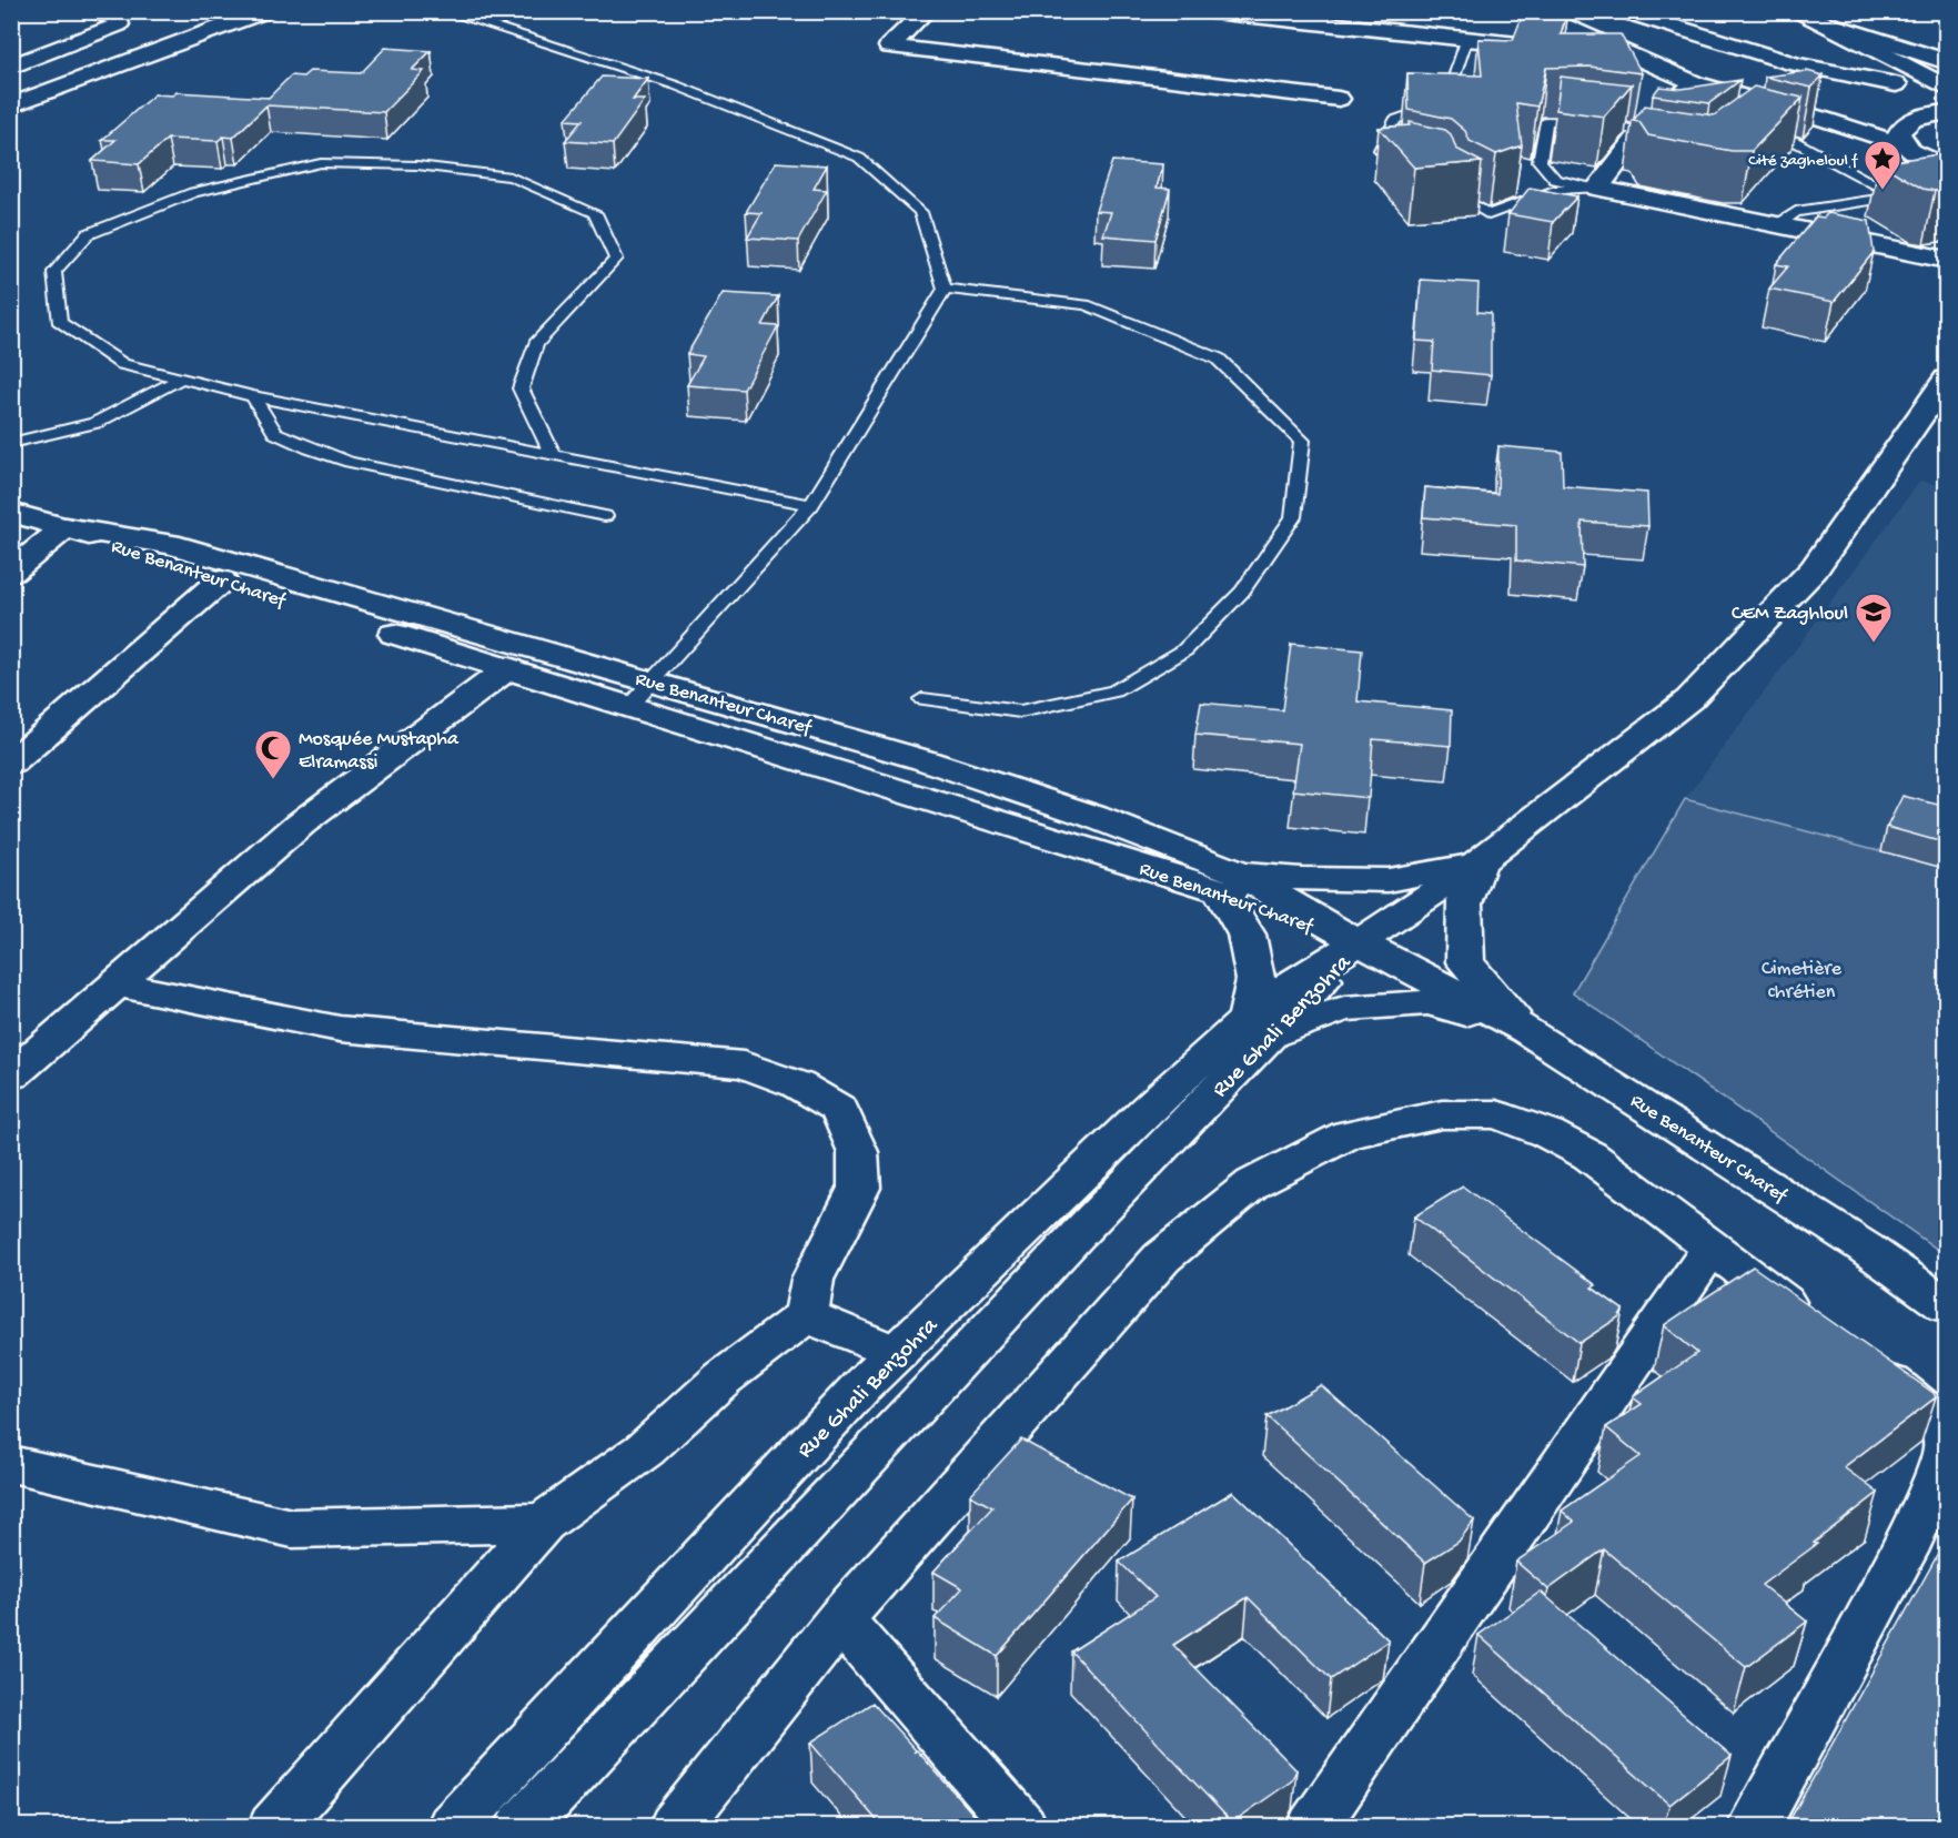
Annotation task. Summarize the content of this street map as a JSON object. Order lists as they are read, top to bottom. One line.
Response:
{"streets":{"street":["Rue Benanteur Charef","Rue Ghali Benzohra"]},"crossings":[["Rue Benanteur Charef","Rue Ghali Benzohra"]],"parks":["Cimetière chrétien"],"places":{"place":["Cité zagheloul f"],"school or university":["CEM Zaghloul"],"mosque":["Mosquée Mustapha Elramassi"]}}
